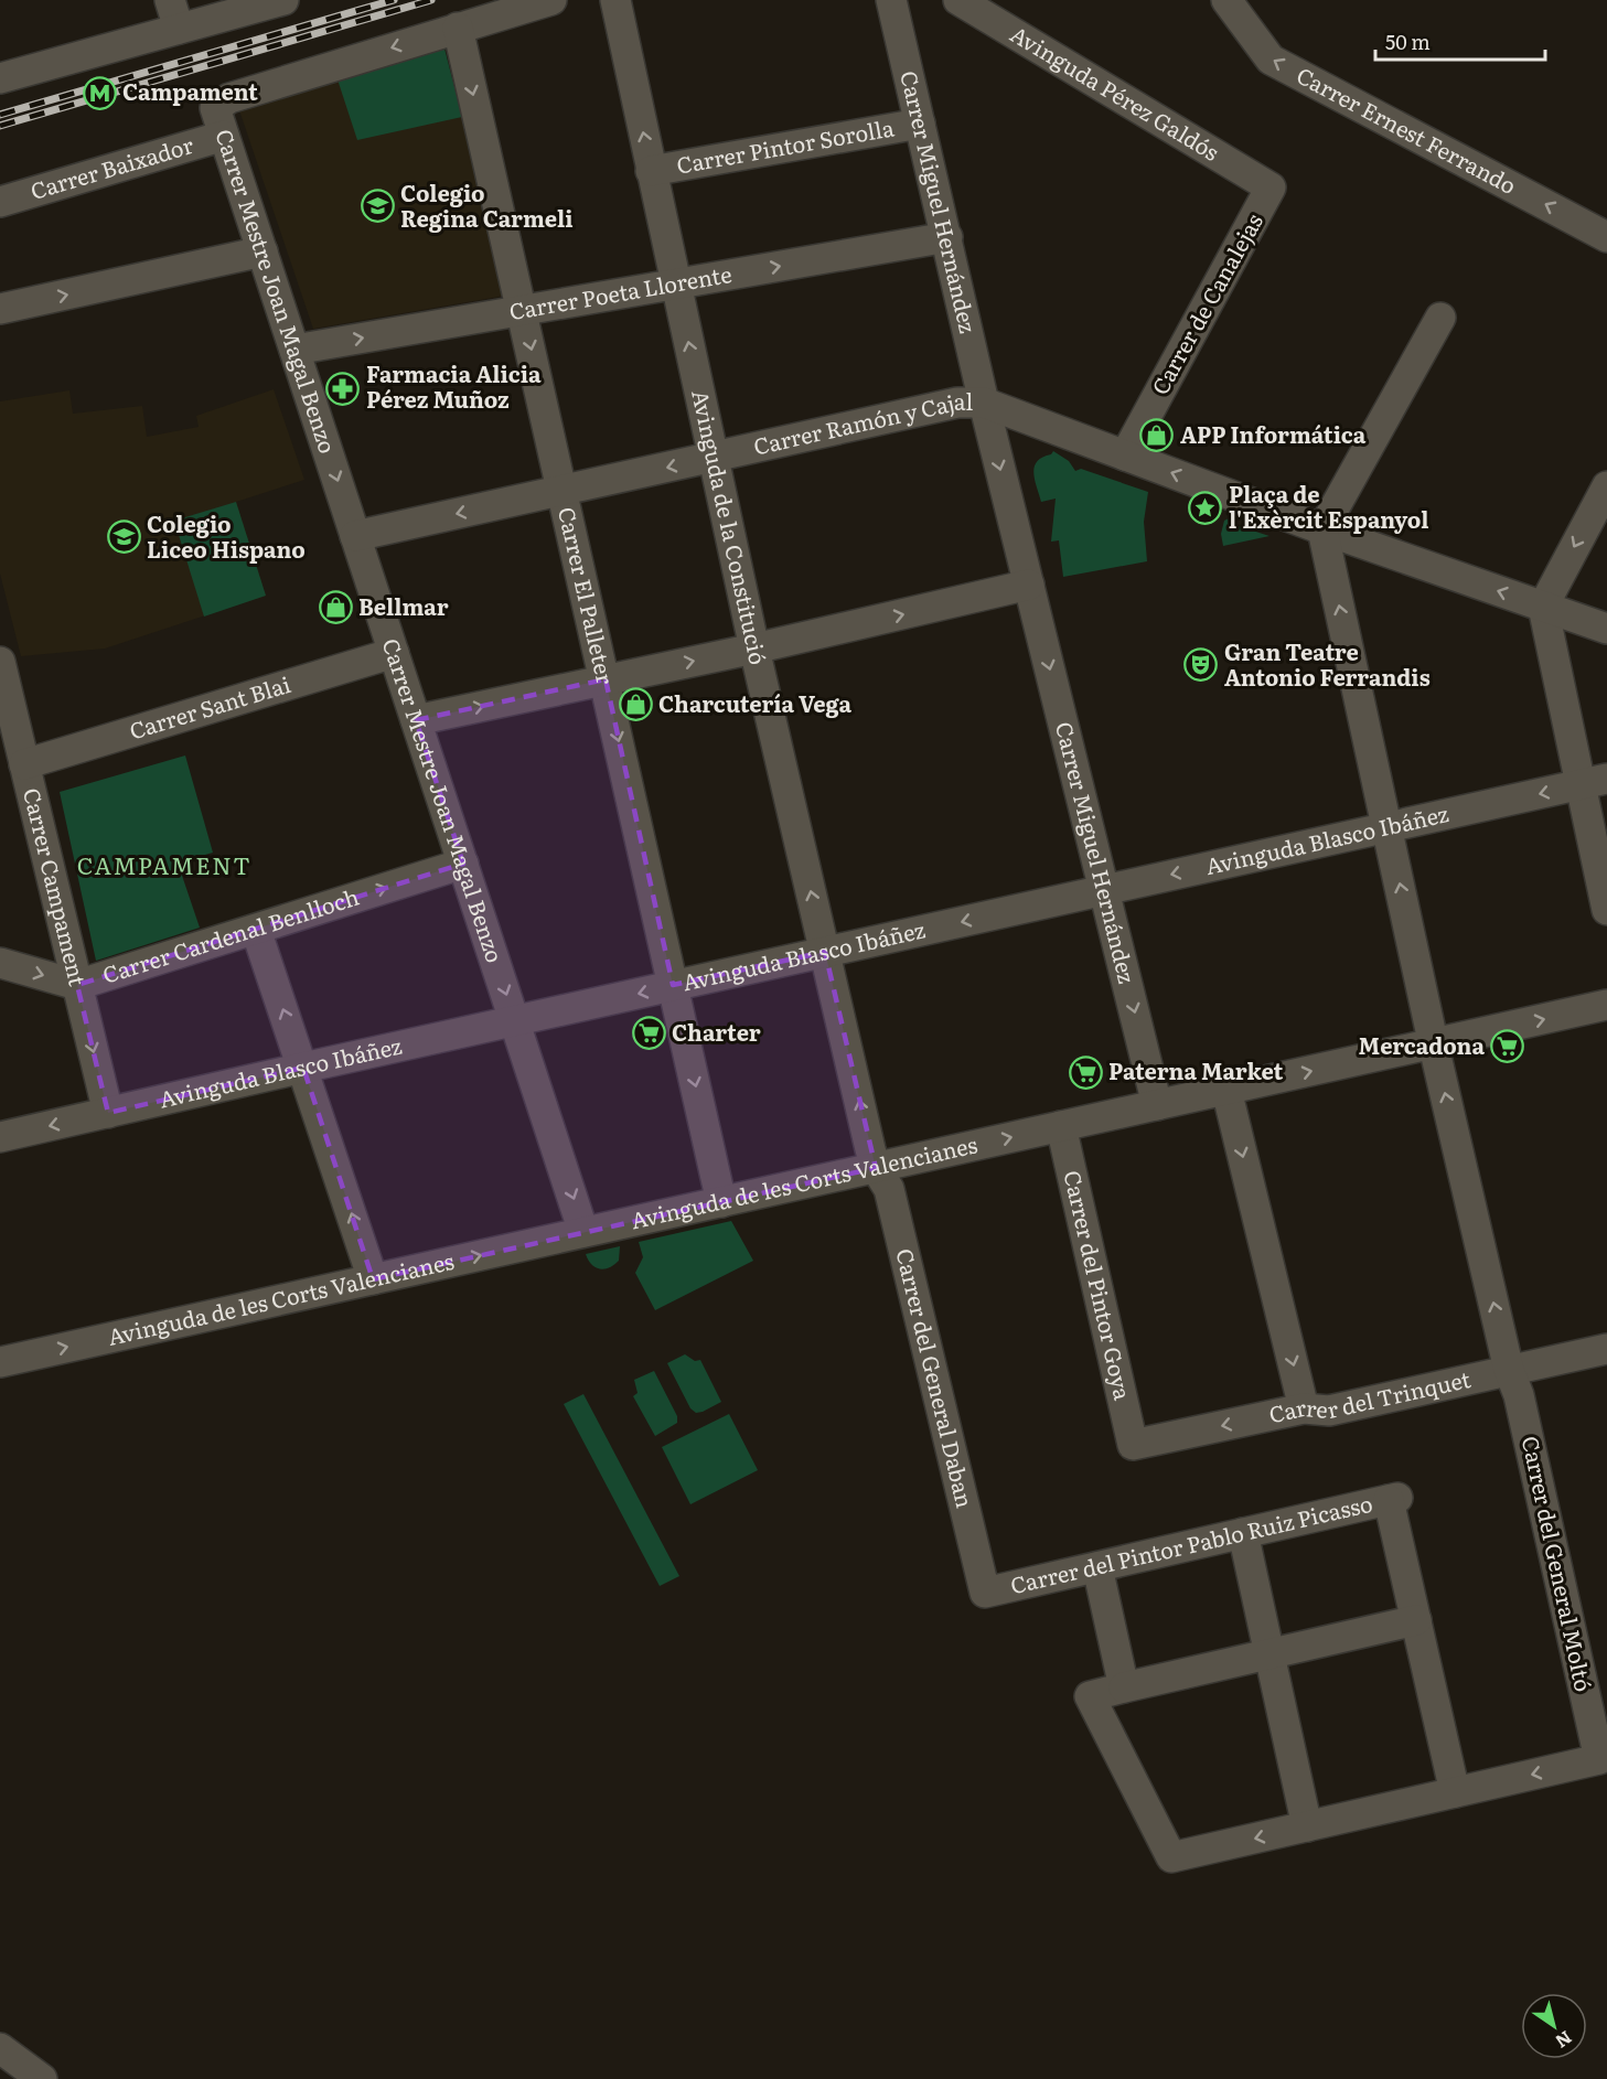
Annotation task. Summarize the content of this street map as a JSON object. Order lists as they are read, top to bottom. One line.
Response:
{"streets":{"street":["Avinguda Pérez Galdós","Carrer Ernest Ferrando","Carrer Pintor Sorolla","Carrer Baixador","Carrer Miguel Hernández","Carrer Mestre Joan Magal Benzo","Carrer Poeta Llorente","Carrer de Canalejas","Carrer Ramón y Cajal","Avinguda de la Constitució","Carrer El Palleter","Carrer Sant Blai","Avinguda Blasco Ibáñez","Carrer Campament","Carrer Cardenal Benlloch","Avinguda de les Corts Valencianes","Carrer del Pintor Goya","Carrer del General Daban","Carrer del Trinquet","Carrer del Pintor Pablo Ruiz Picasso","Carrer del General Moltó"]},"crossings":[["Avinguda Pérez Galdós","Carrer de Canalejas"],["Carrer Pintor Sorolla","Carrer Miguel Hernández"],["Carrer Pintor Sorolla","Avinguda de la Constitució"],["Carrer Baixador","Carrer Mestre Joan Magal Benzo"],["Carrer Baixador","Carrer El Palleter"],["Carrer Miguel Hernández","Carrer Poeta Llorente"],["Carrer Miguel Hernández","Carrer Ramón y Cajal"],["Carrer Miguel Hernández","Avinguda Blasco Ibáñez"],["Carrer Miguel Hernández","Avinguda de les Corts Valencianes"],["Carrer Mestre Joan Magal Benzo","Carrer Poeta Llorente"],["Carrer Mestre Joan Magal Benzo","Carrer Ramón y Cajal"],["Carrer Mestre Joan Magal Benzo","Carrer Sant Blai"],["Carrer Mestre Joan Magal Benzo","Avinguda Blasco Ibáñez"],["Carrer Mestre Joan Magal Benzo","Carrer Cardenal Benlloch"],["Carrer Mestre Joan Magal Benzo","Avinguda de les Corts Valencianes"],["Carrer Poeta Llorente","Avinguda de la Constitució"],["Carrer Poeta Llorente","Carrer El Palleter"],["Carrer Ramón y Cajal","Avinguda de la Constitució"],["Carrer Ramón y Cajal","Carrer El Palleter"],["Avinguda de la Constitució","Avinguda Blasco Ibáñez"],["Avinguda de la Constitució","Avinguda de les Corts Valencianes"],["Avinguda de la Constitució","Carrer del General Daban"],["Carrer El Palleter","Avinguda Blasco Ibáñez"],["Carrer El Palleter","Avinguda de les Corts Valencianes"],["Carrer Sant Blai","Carrer Campament"],["Avinguda Blasco Ibáñez","Carrer Campament"],["Avinguda Blasco Ibáñez","Carrer del General Moltó"],["Carrer Campament","Carrer Cardenal Benlloch"],["Avinguda de les Corts Valencianes","Carrer del Pintor Goya"],["Avinguda de les Corts Valencianes","Carrer del General Daban"],["Avinguda de les Corts Valencianes","Carrer del General Moltó"],["Carrer del Pintor Goya","Carrer del Trinquet"],["Carrer del General Daban","Carrer del Pintor Pablo Ruiz Picasso"],["Carrer del Trinquet","Carrer del General Moltó"]],"one_way":["Carrer Ernest Ferrando","Carrer Miguel Hernández","Carrer Poeta Llorente","Avinguda de la Constitució","Carrer El Palleter","Avinguda Blasco Ibáñez","Carrer Cardenal Benlloch","Avinguda de les Corts Valencianes"],"districts":["CAMPAMENT"],"places":{"metro station":["Campament"],"school or university":["Colegio Regina Carmeli","Colegio Liceo Hispano"],"pharmacy":["Farmacia Alicia Pérez Muñoz"],"shop":["APP Informática","Bellmar","Charcutería Vega"],"place":["Plaça de l'Exèrcit Espanyol"],"theatre":["Gran Teatre Antonio Ferrandis"],"supermarket":["Charter","Mercadona","Paterna Market"]},"scale_bar":"50 m","north":"bottom right"}
